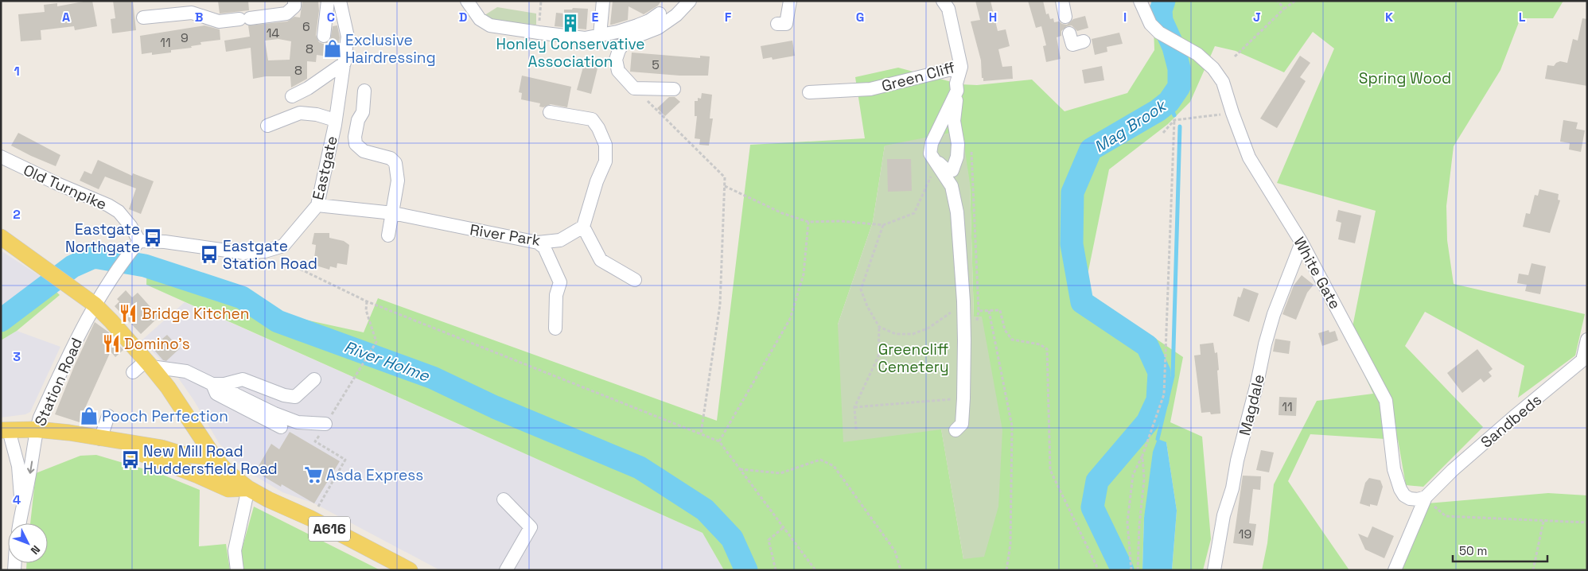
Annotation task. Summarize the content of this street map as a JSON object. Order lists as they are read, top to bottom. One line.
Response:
{"streets":{"main road":["A616"],"street":["Green Cliff","Eastgate","Old Turnpike","River Park","White Gate","Station Road","Magdale","Sandbeds"]},"crossings":[["Eastgate","Old Turnpike"],["Eastgate","River Park"],["White Gate","Magdale"],["White Gate","Sandbeds"]],"water":["Mag Brook","River Holme"],"parks":["Spring Wood","Greencliff Cemetery"],"places":{"building":["Honley Conservative Association"],"shop":["Exclusive Hairdressing","Pooch Perfection"],"bus stop":["Eastgate Northgate","Eastgate Station Road","New Mill Road Huddersfield Road"],"restaurant":["Bridge Kitchen","Domino's"],"supermarket":["Asda Express"]},"house_numbers":["6","14","9","11","8","5","8","11","19"],"scale_bar":"50 m","north":"bottom right","grid":{"columns":["A","B","C","D","E","F","G","H","I","J","K","L"],"rows":["1","2","3","4"]}}
